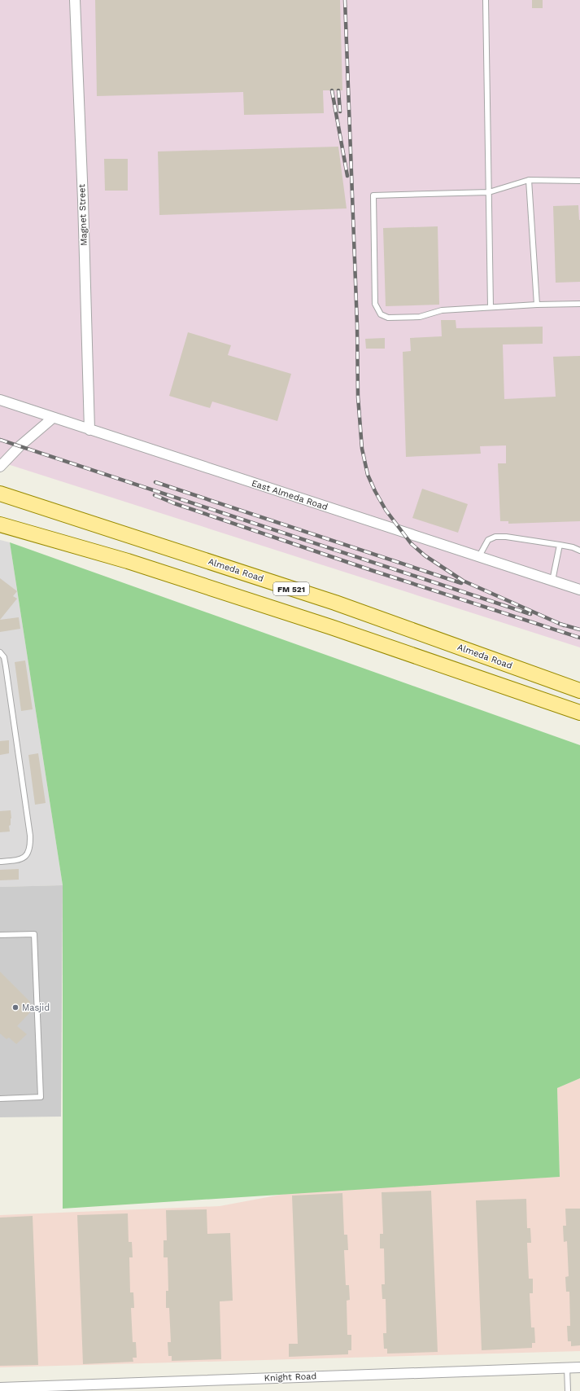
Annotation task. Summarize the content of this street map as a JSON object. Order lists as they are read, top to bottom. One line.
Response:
{"streets":{"main road":["Almeda Road","FM 521"],"street":["Magnet Street","East Almeda Road","Knight Road"]},"crossings":[["Magnet Street","East Almeda Road"]],"places":["Masjid"]}
